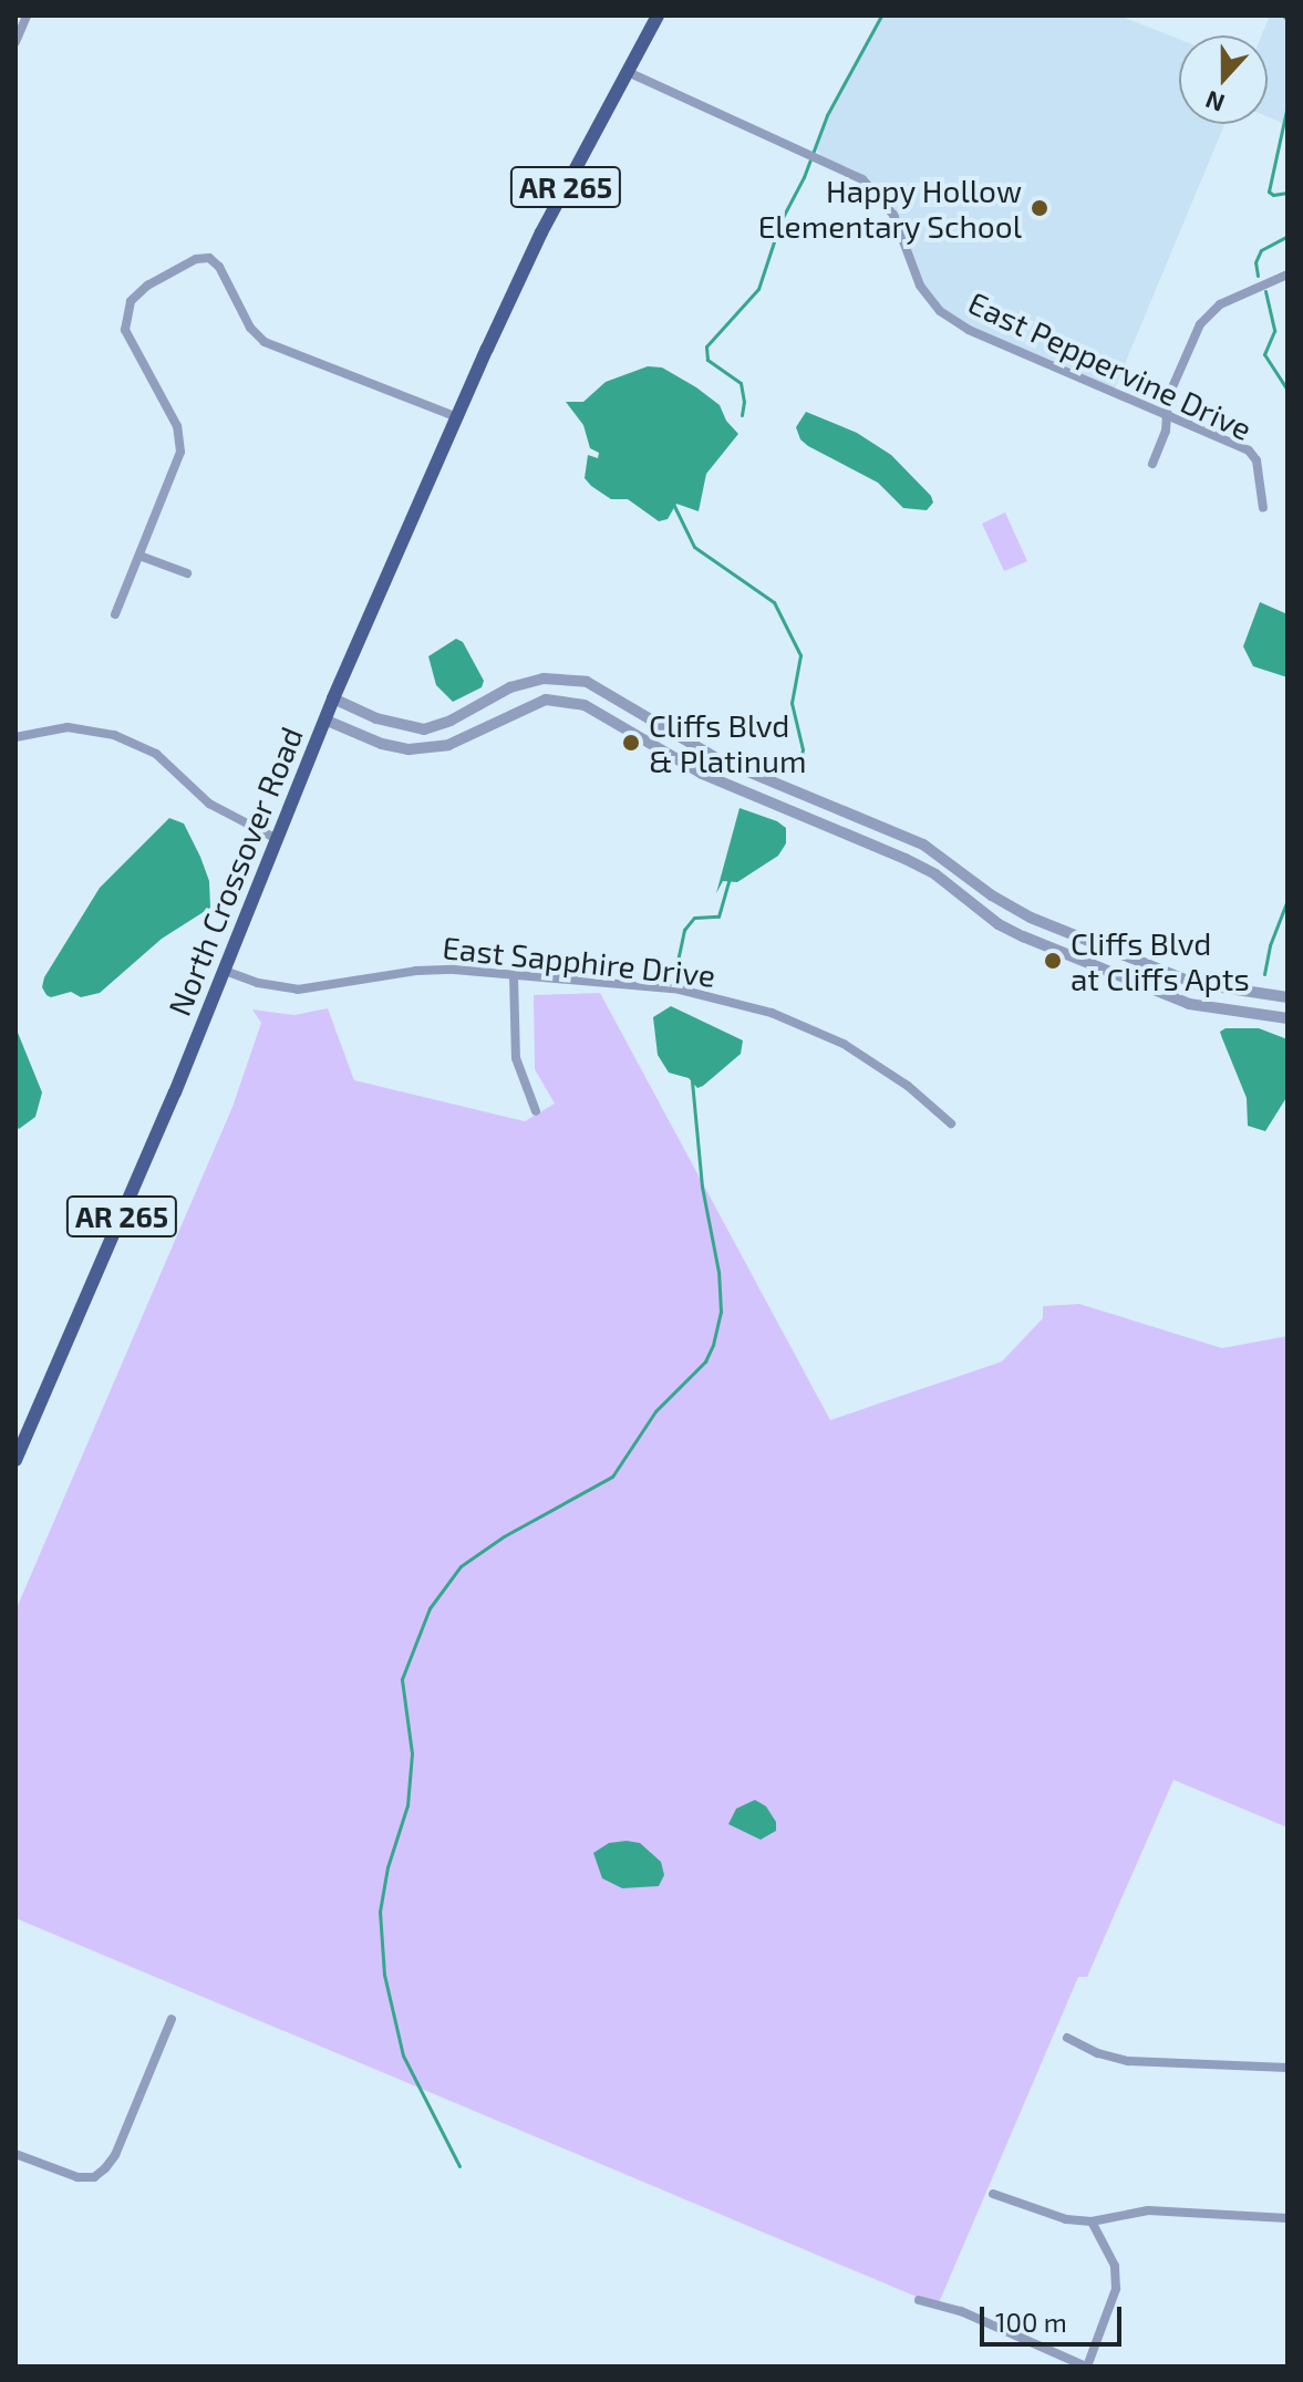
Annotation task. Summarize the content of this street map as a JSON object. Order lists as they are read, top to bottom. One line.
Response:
{"streets":{"main road":["AR 265","North Crossover Road"],"street":["East Peppervine Drive","East Sapphire Drive"]},"crossings":[["AR 265","East Peppervine Drive"],["AR 265","North Crossover Road"],["East Peppervine Drive","North Crossover Road"],["North Crossover Road","East Sapphire Drive"]],"places":["Happy Hollow Elementary School","Cliffs Blvd & Platinum","Cliffs Blvd at Cliffs Apts"],"scale_bar":"100 m","north":"bottom"}
